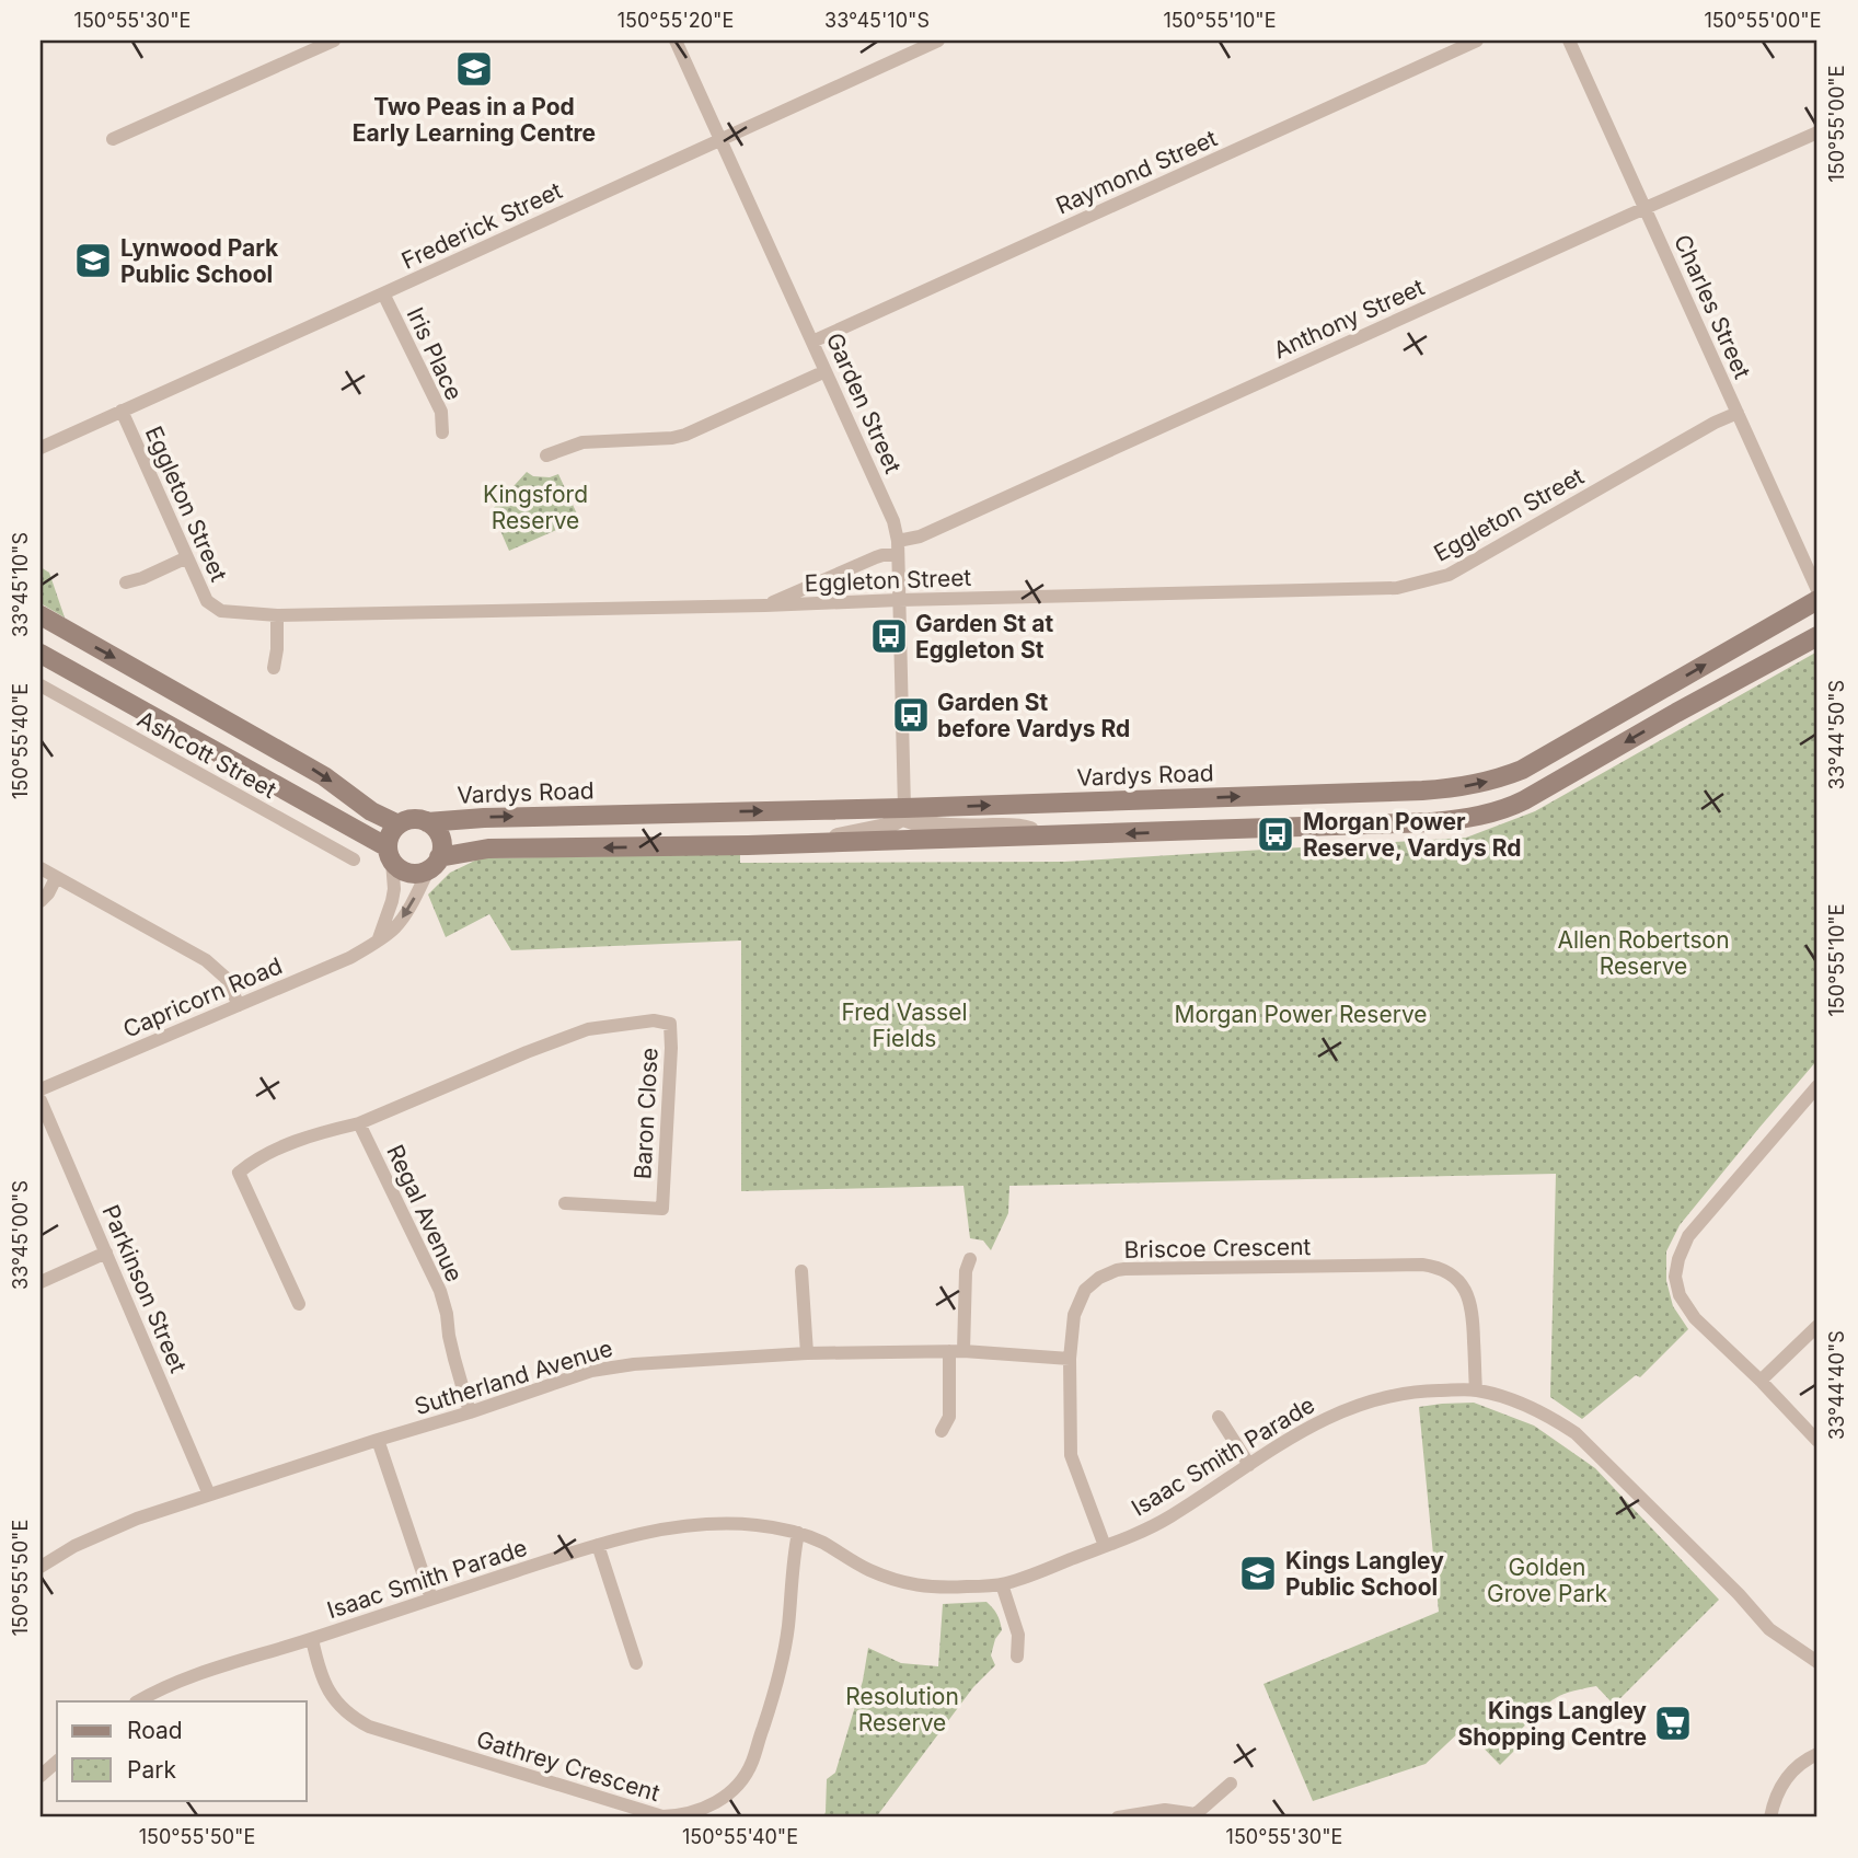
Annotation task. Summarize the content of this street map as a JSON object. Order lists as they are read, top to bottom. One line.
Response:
{"streets":{"main road":["Vardys Road"],"street":["Raymond Street","Frederick Street","Charles Street","Anthony Street","Iris Place","Garden Street","Eggleton Street","Ashcott Street","Capricorn Road","Baron Close","Regal Avenue","Briscoe Crescent","Parkinson Street","Sutherland Avenue","Isaac Smith Parade","Gathrey Crescent"]},"crossings":[["Raymond Street","Garden Street"],["Frederick Street","Iris Place"],["Frederick Street","Garden Street"],["Frederick Street","Eggleton Street"],["Charles Street","Anthony Street"],["Charles Street","Eggleton Street"],["Anthony Street","Garden Street"],["Anthony Street","Eggleton Street"],["Garden Street","Eggleton Street"],["Garden Street","Vardys Road"],["Vardys Road","Capricorn Road"],["Baron Close","Regal Avenue"],["Regal Avenue","Sutherland Avenue"],["Briscoe Crescent","Sutherland Avenue"],["Briscoe Crescent","Isaac Smith Parade"],["Parkinson Street","Sutherland Avenue"],["Isaac Smith Parade","Gathrey Crescent"]],"parks":["Kingsford Reserve","Allen Robertson Reserve","Fred Vassel Fields","Morgan Power Reserve","Golden Grove Park","Resolution Reserve"],"places":{"school or university":["Two Peas in a Pod Early Learning Centre","Lynwood Park Public School","Kings Langley Public School"],"bus stop":["Garden St at Eggleton St","Garden St before Vardys Rd","Morgan Power Reserve, Vardys Rd"],"supermarket":["Kings Langley Shopping Centre"]},"legend":["Road","Park"],"coordinates":["150°55'30\"E","150°55'20\"E","33°45'10\"S","150°55'10\"E","150°55'00\"E","33°44'50\"S","150°55'40\"E","33°45'00\"S","33°44'40\"S","150°55'50\"E"]}
